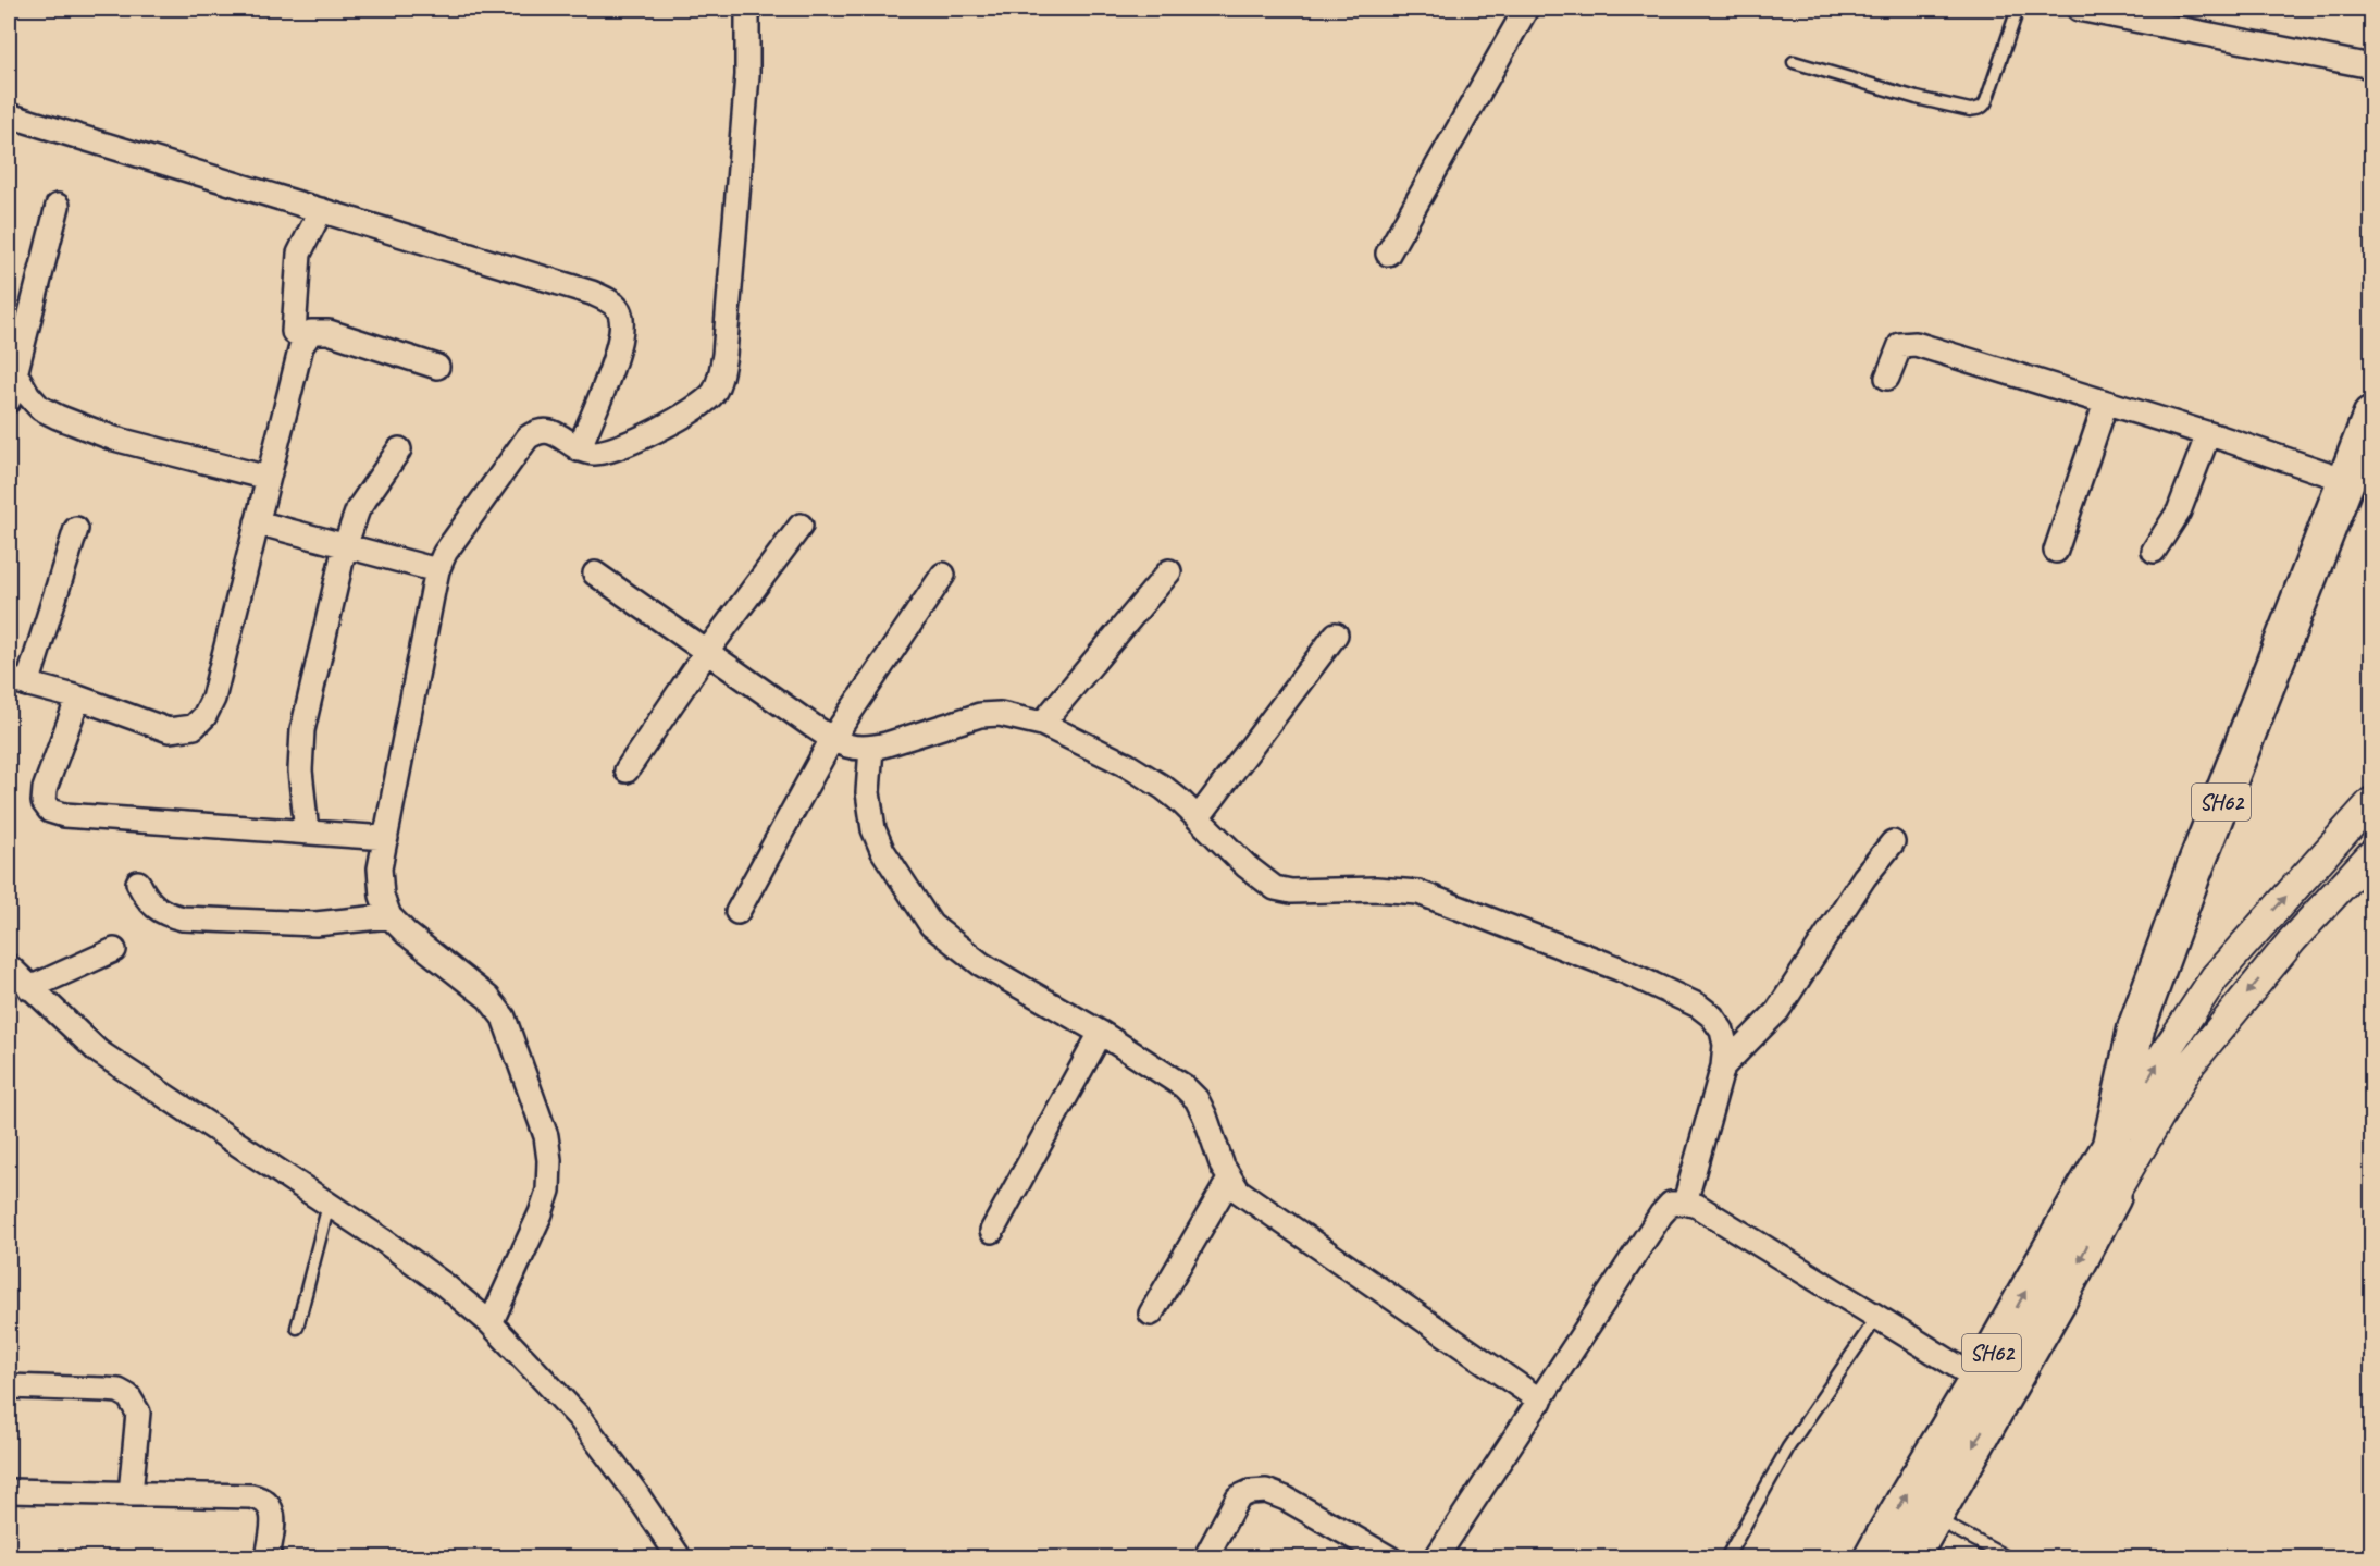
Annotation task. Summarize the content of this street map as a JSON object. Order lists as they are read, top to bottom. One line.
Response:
{"streets":{"main road":["SH62"]}}
